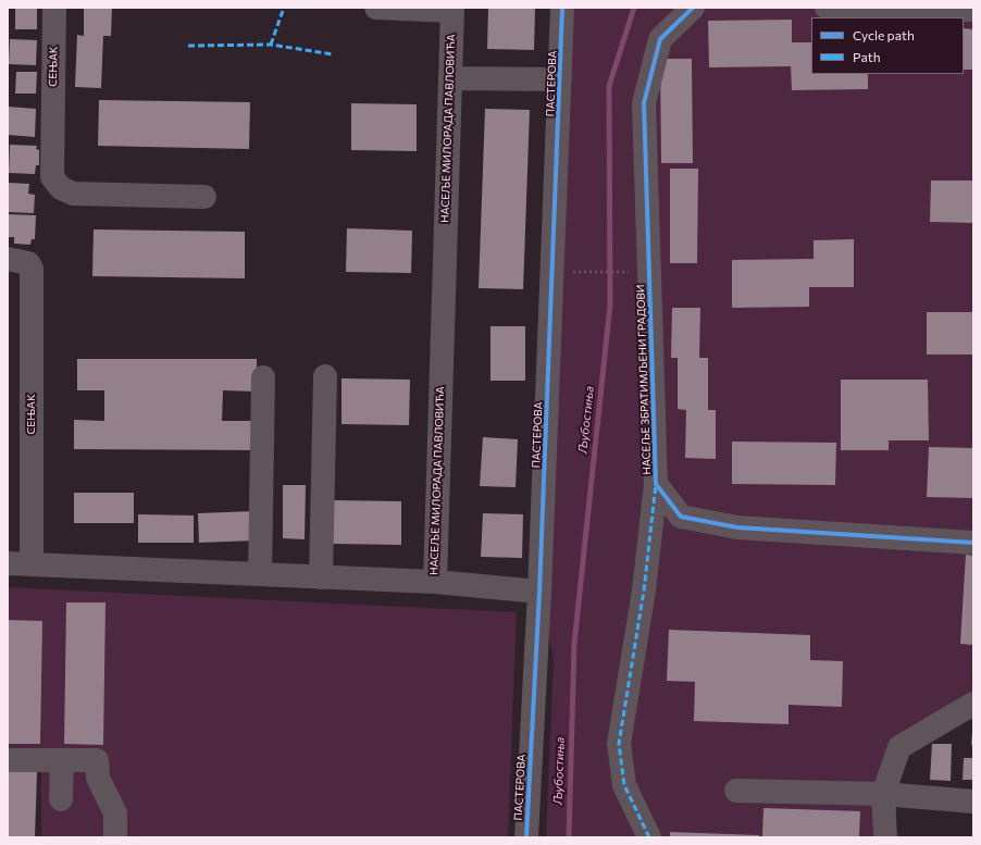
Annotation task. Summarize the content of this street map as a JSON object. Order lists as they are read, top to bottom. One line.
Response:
{"streets":{"street":["СЕЊАК","ПАСТЕРОВА","НАСЕЉЕ МИЛОРАДА ПАВЛОВИЋА","НАСЕЉЕ ЗБРАТИМЉЕНИ ГРАДОВИ"]},"crossings":[["СЕЊАК","НАСЕЉЕ МИЛОРАДА ПАВЛОВИЋА"]],"water":["Љубостиња"],"legend":["Cycle path","Path"]}
